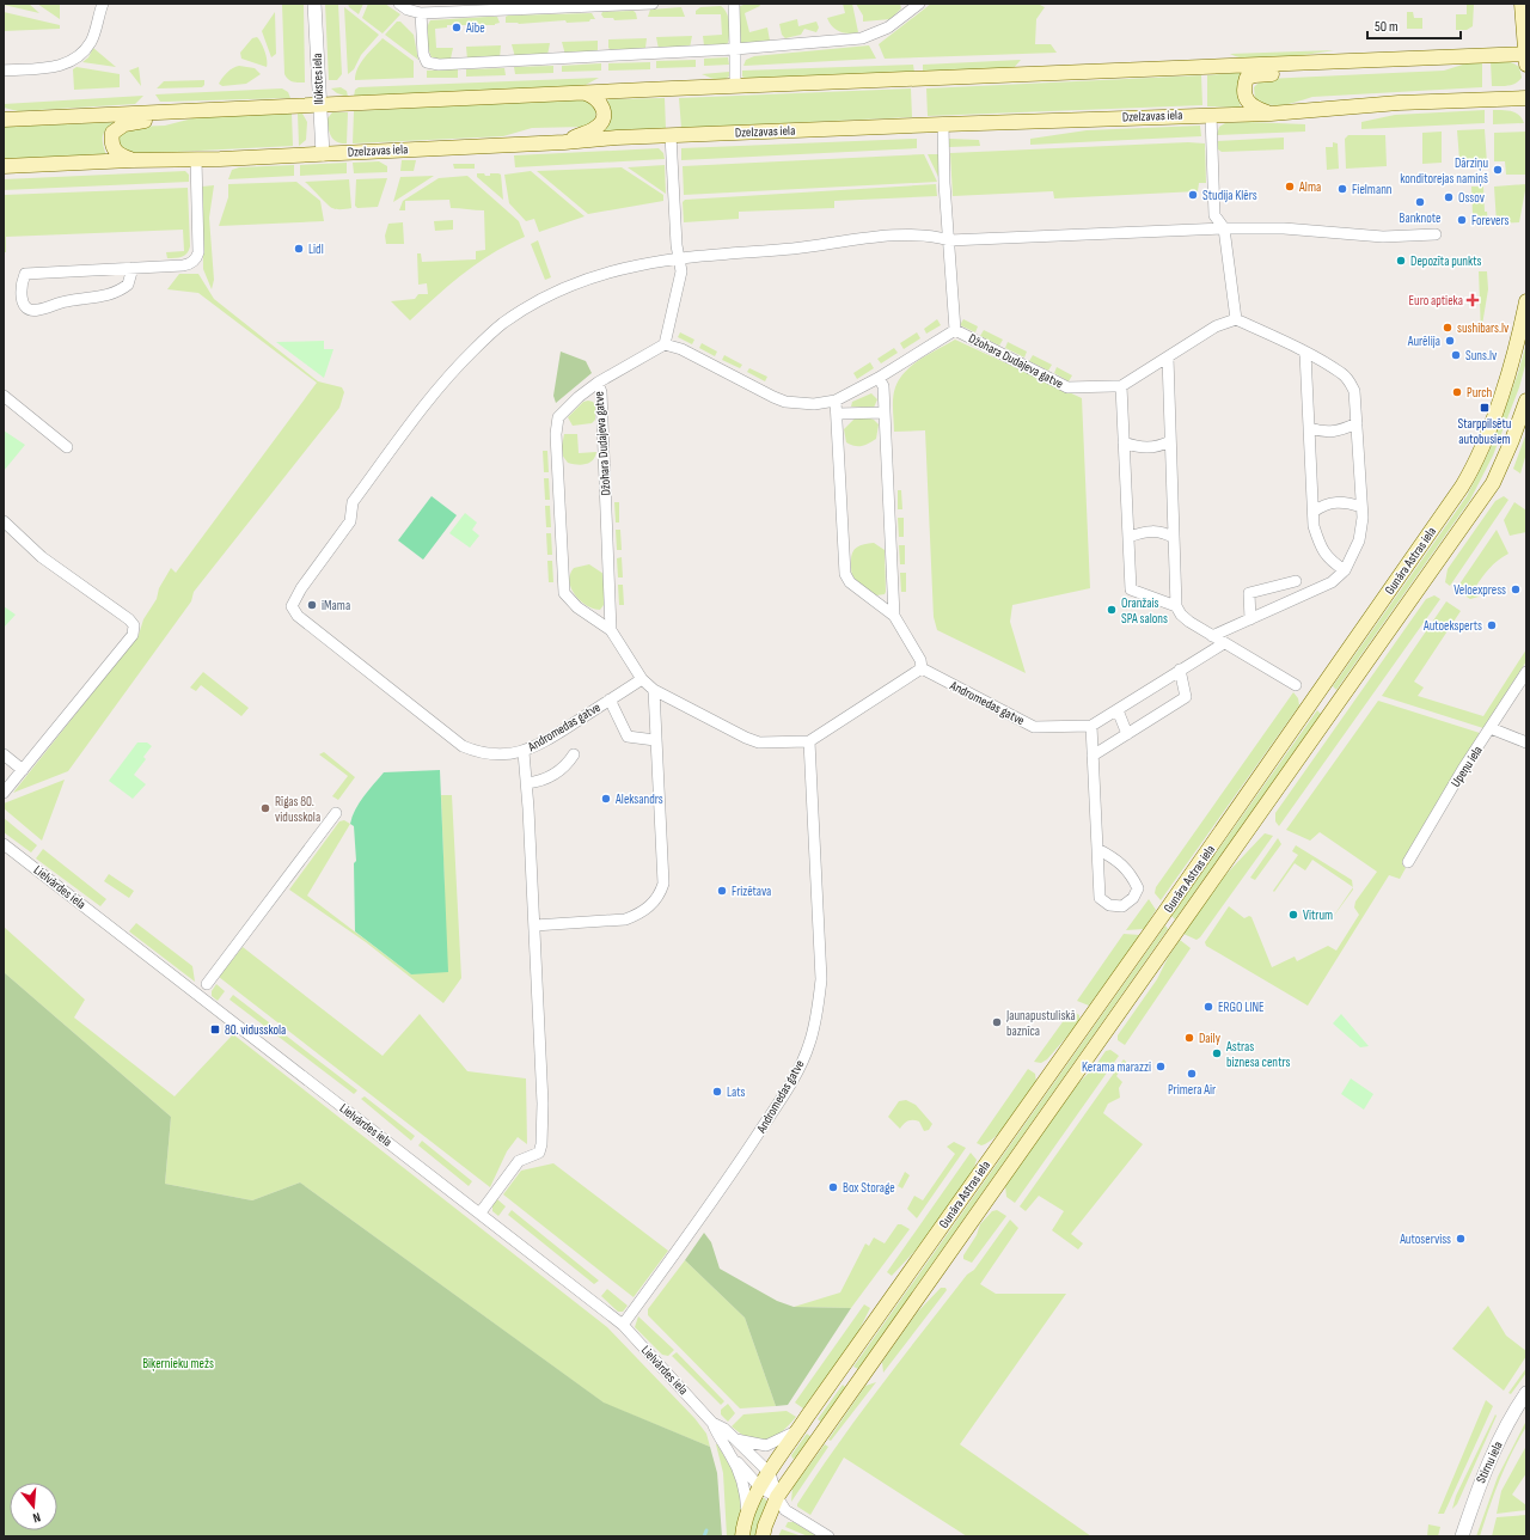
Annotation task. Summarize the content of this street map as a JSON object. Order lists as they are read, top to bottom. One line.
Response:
{"streets":{"main road":["Dzelzavas iela","Gunāra Astras iela","Lielvārdes iela"],"street":["Ilūkstes iela","Džohara Dudajeva gatve","Andromedas gatve","Upeņu iela","Stirnu iela"]},"crossings":[["Ilūkstes iela","Dzelzavas iela"],["Gunāra Astras iela","Lielvārdes iela"],["Andromedas gatve","Lielvārdes iela"]],"parks":["Biķernieku mežs"],"places":{"other":["Aibe","Dārziņu konditorejas namiņš","Alma","Fielmann","Studija Klērs","Ossov","Banknote","Forevers","Lidl","Depozīta punkts","sushibars.lv","Aurēlija","Suns.lv","Purch","Veloexpress","iMama","Oranžais SPA salons","Autoeksperts","Aleksandrs","Rīgas 80. vidusskola","Frizētava","Vitrum","ERGO LINE","Jaunapustuliskā baznīca","Daily","Astras biznesa centrs","Kerama marazzi","Primera Air","Lats","Box Storage","Autoserviss"],"health":["Euro aptieka"],"transit":["Starppilsētu autobusiem","80. vidusskola"]},"scale_bar":"50 m","north":"bottom"}
